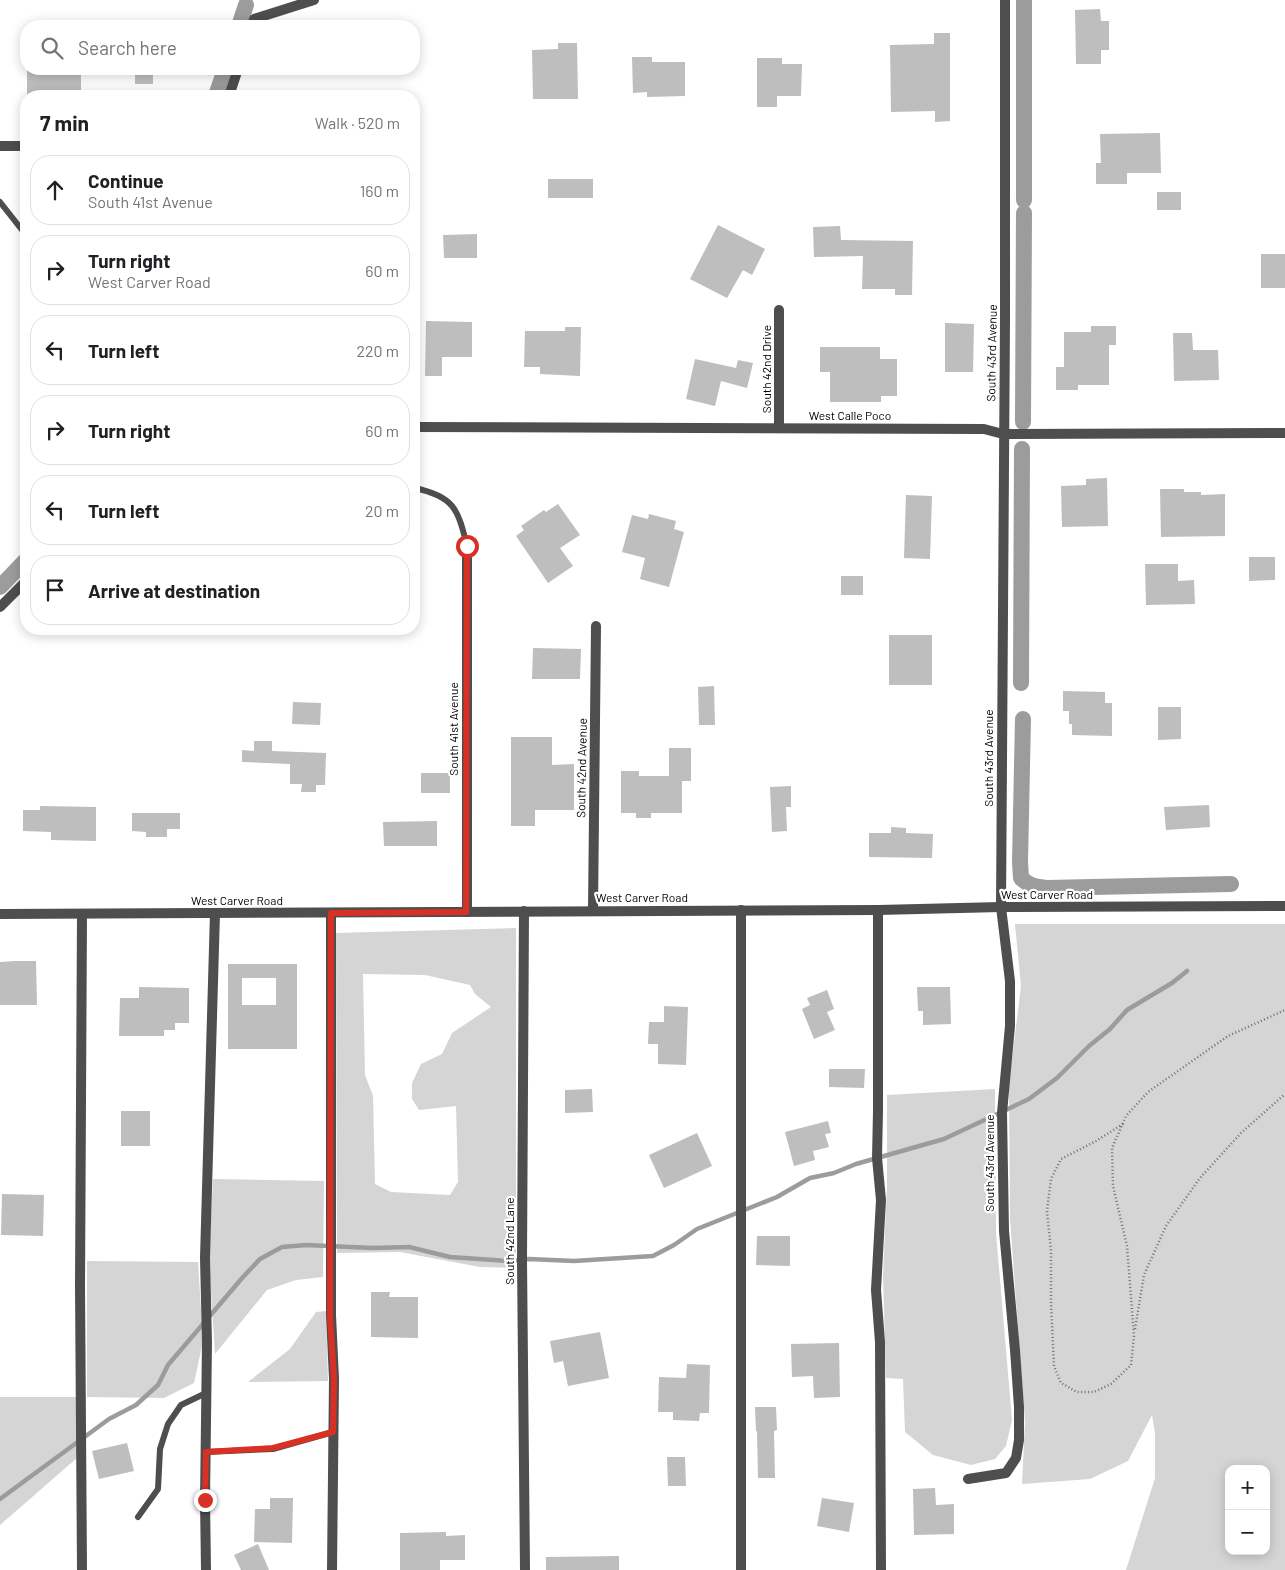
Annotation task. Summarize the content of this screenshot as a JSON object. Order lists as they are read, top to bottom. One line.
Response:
{"streets":{"street":["South 43rd Avenue","South 42nd Drive","West Calle Poco","South 41st Avenue","South 42nd Avenue","West Carver Road","South 42nd Lane"]},"crossings":[["South 43rd Avenue","West Calle Poco"],["South 43rd Avenue","West Carver Road"],["South 42nd Drive","West Calle Poco"],["South 41st Avenue","West Carver Road"],["South 42nd Avenue","West Carver Road"],["West Carver Road","South 42nd Lane"]],"page":{"search":"Search here","heading":["7 min","Walk · 520 m"],"list":[["Continue","South 41st Avenue","160 m"],["Turn right","West Carver Road","60 m"],["Turn left","220 m"],["Turn right","60 m"],["Turn left","20 m"],"Arrive at destination"],"map_buttons":["+","−"]}}
